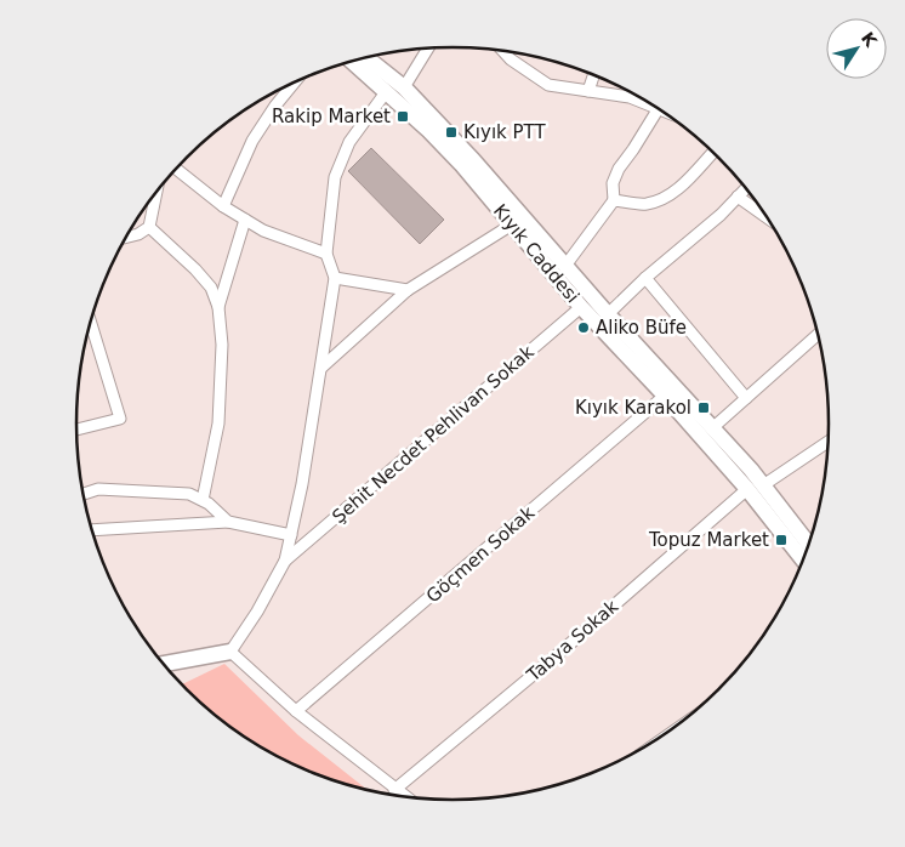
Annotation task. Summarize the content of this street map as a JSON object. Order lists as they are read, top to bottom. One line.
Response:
{"streets":{"main road":["Kıyık Caddesi"],"street":["Şehit Necdet Pehlivan Sokak","Göçmen Sokak","Tabya Sokak"]},"crossings":[["Kıyık Caddesi","Şehit Necdet Pehlivan Sokak"],["Kıyık Caddesi","Göçmen Sokak"],["Kıyık Caddesi","Tabya Sokak"]],"places":{"transit":["Rakip Market","Kıyık PTT","Kıyık Karakol","Topuz Market"],"other":["Aliko Büfe"]},"north":"top right"}
